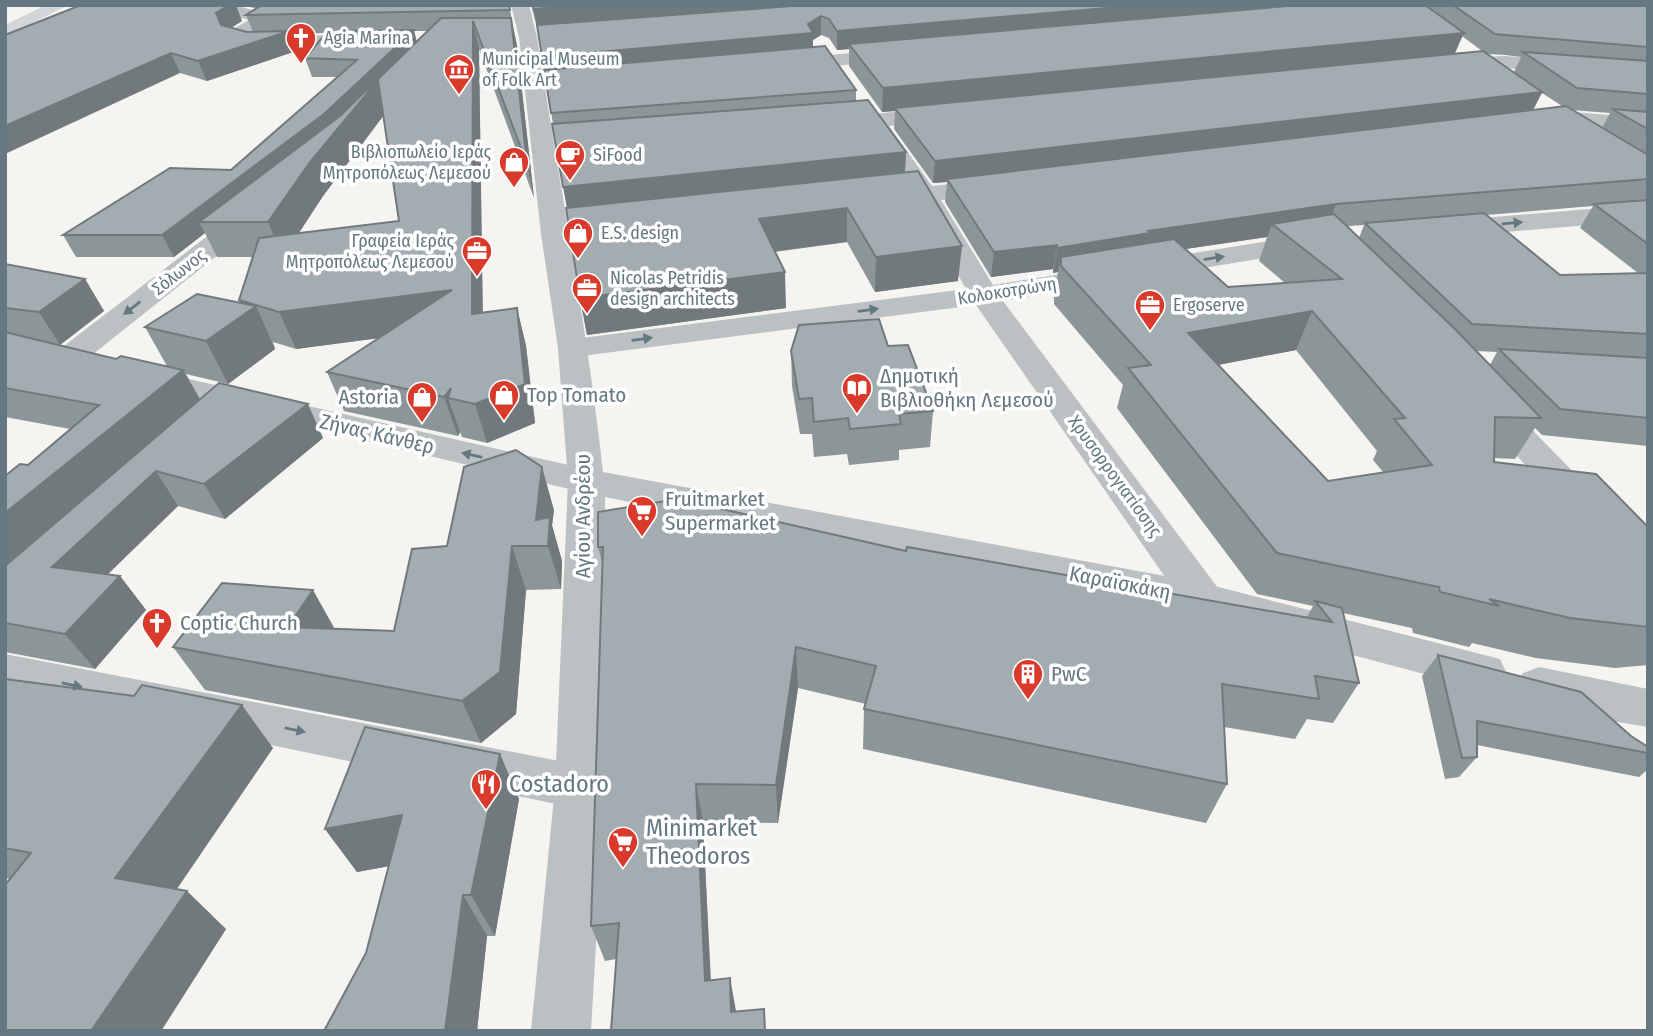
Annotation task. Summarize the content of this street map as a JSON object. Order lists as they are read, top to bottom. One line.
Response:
{"streets":{"street":["Σόλωνος","Κολοκοτρώνη","Ζήνας Κάνθερ","Χρυσορρογιατίσσης","Αγίου Ανδρέου","Καραϊσκάκη"]},"crossings":[["Σόλωνος","Ζήνας Κάνθερ"],["Κολοκοτρώνη","Χρυσορρογιατίσσης"],["Κολοκοτρώνη","Αγίου Ανδρέου"],["Ζήνας Κάνθερ","Αγίου Ανδρέου"],["Ζήνας Κάνθερ","Καραϊσκάκη"],["Χρυσορρογιατίσσης","Καραϊσκάκη"],["Αγίου Ανδρέου","Καραϊσκάκη"]],"one_way":["Σόλωνος"],"places":{"church":["Agia Marina","Coptic Church"],"museum":["Municipal Museum of Folk Art"],"cafe":["SiFood"],"shop":["Βιβλιοπωλείο Ιεράς Μητροπόλεως Λεμεσού","E.S. design","Top Tomato","Astoria"],"office":["Γραφεία Ιεράς Μητροπόλεως Λεμεσού","Nicolas Petridis design architects","Ergoserve"],"library":["Δημοτική Βιβλιοθήκη Λεμεσού"],"supermarket":["Fruitmarket Supermarket","Minimarket Theodoros"],"building":["PwC"],"restaurant":["Costadoro"]}}
